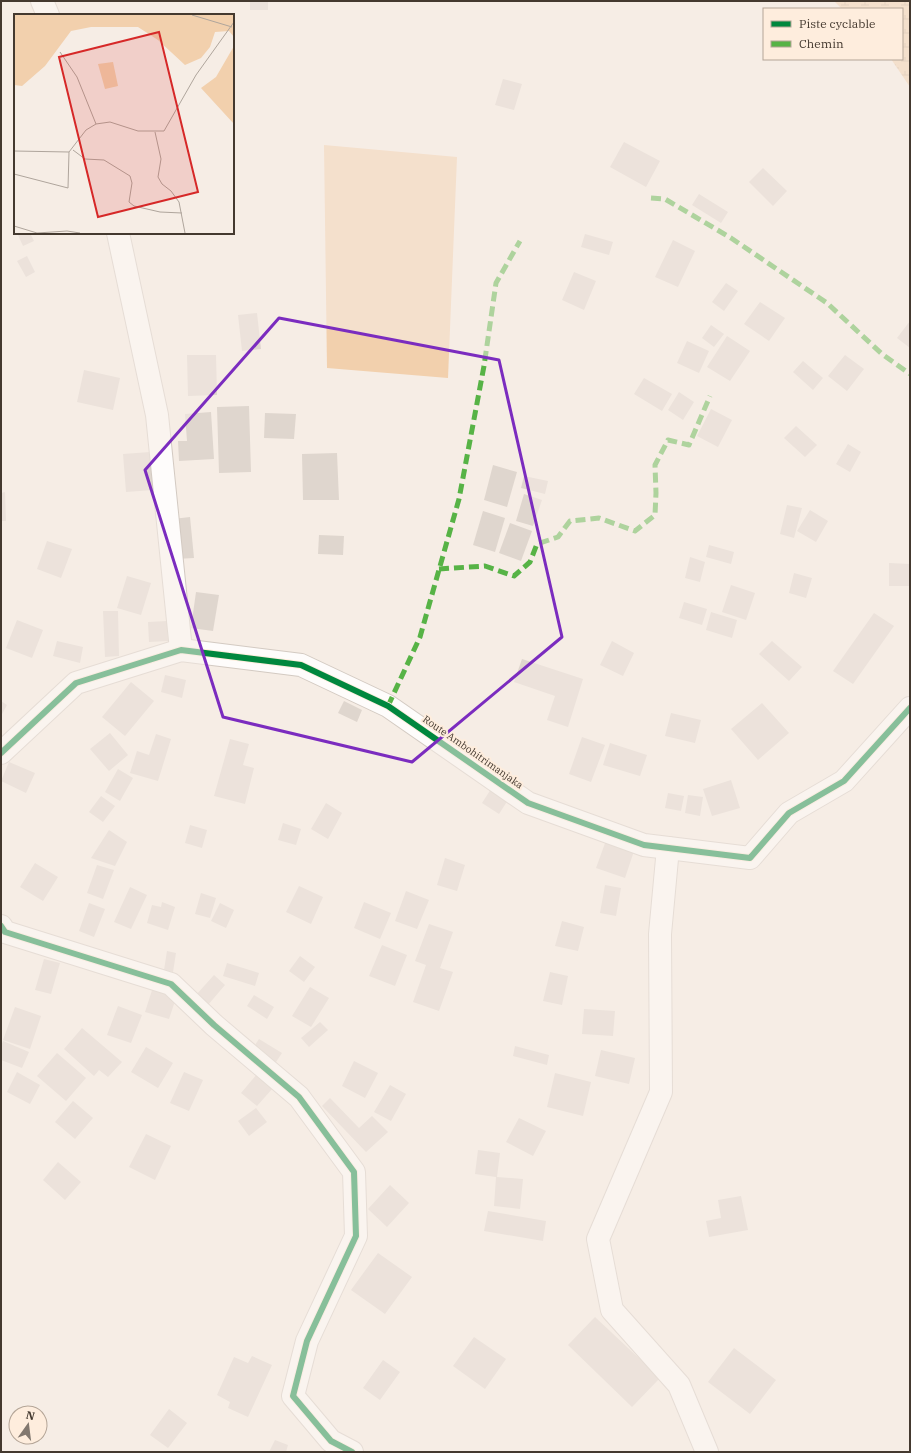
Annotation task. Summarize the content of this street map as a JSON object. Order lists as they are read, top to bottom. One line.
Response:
{"streets":{"street":["Route Ambohitrimanjaka"]},"legend":["Piste cyclable","Chemin"],"north":"top"}
